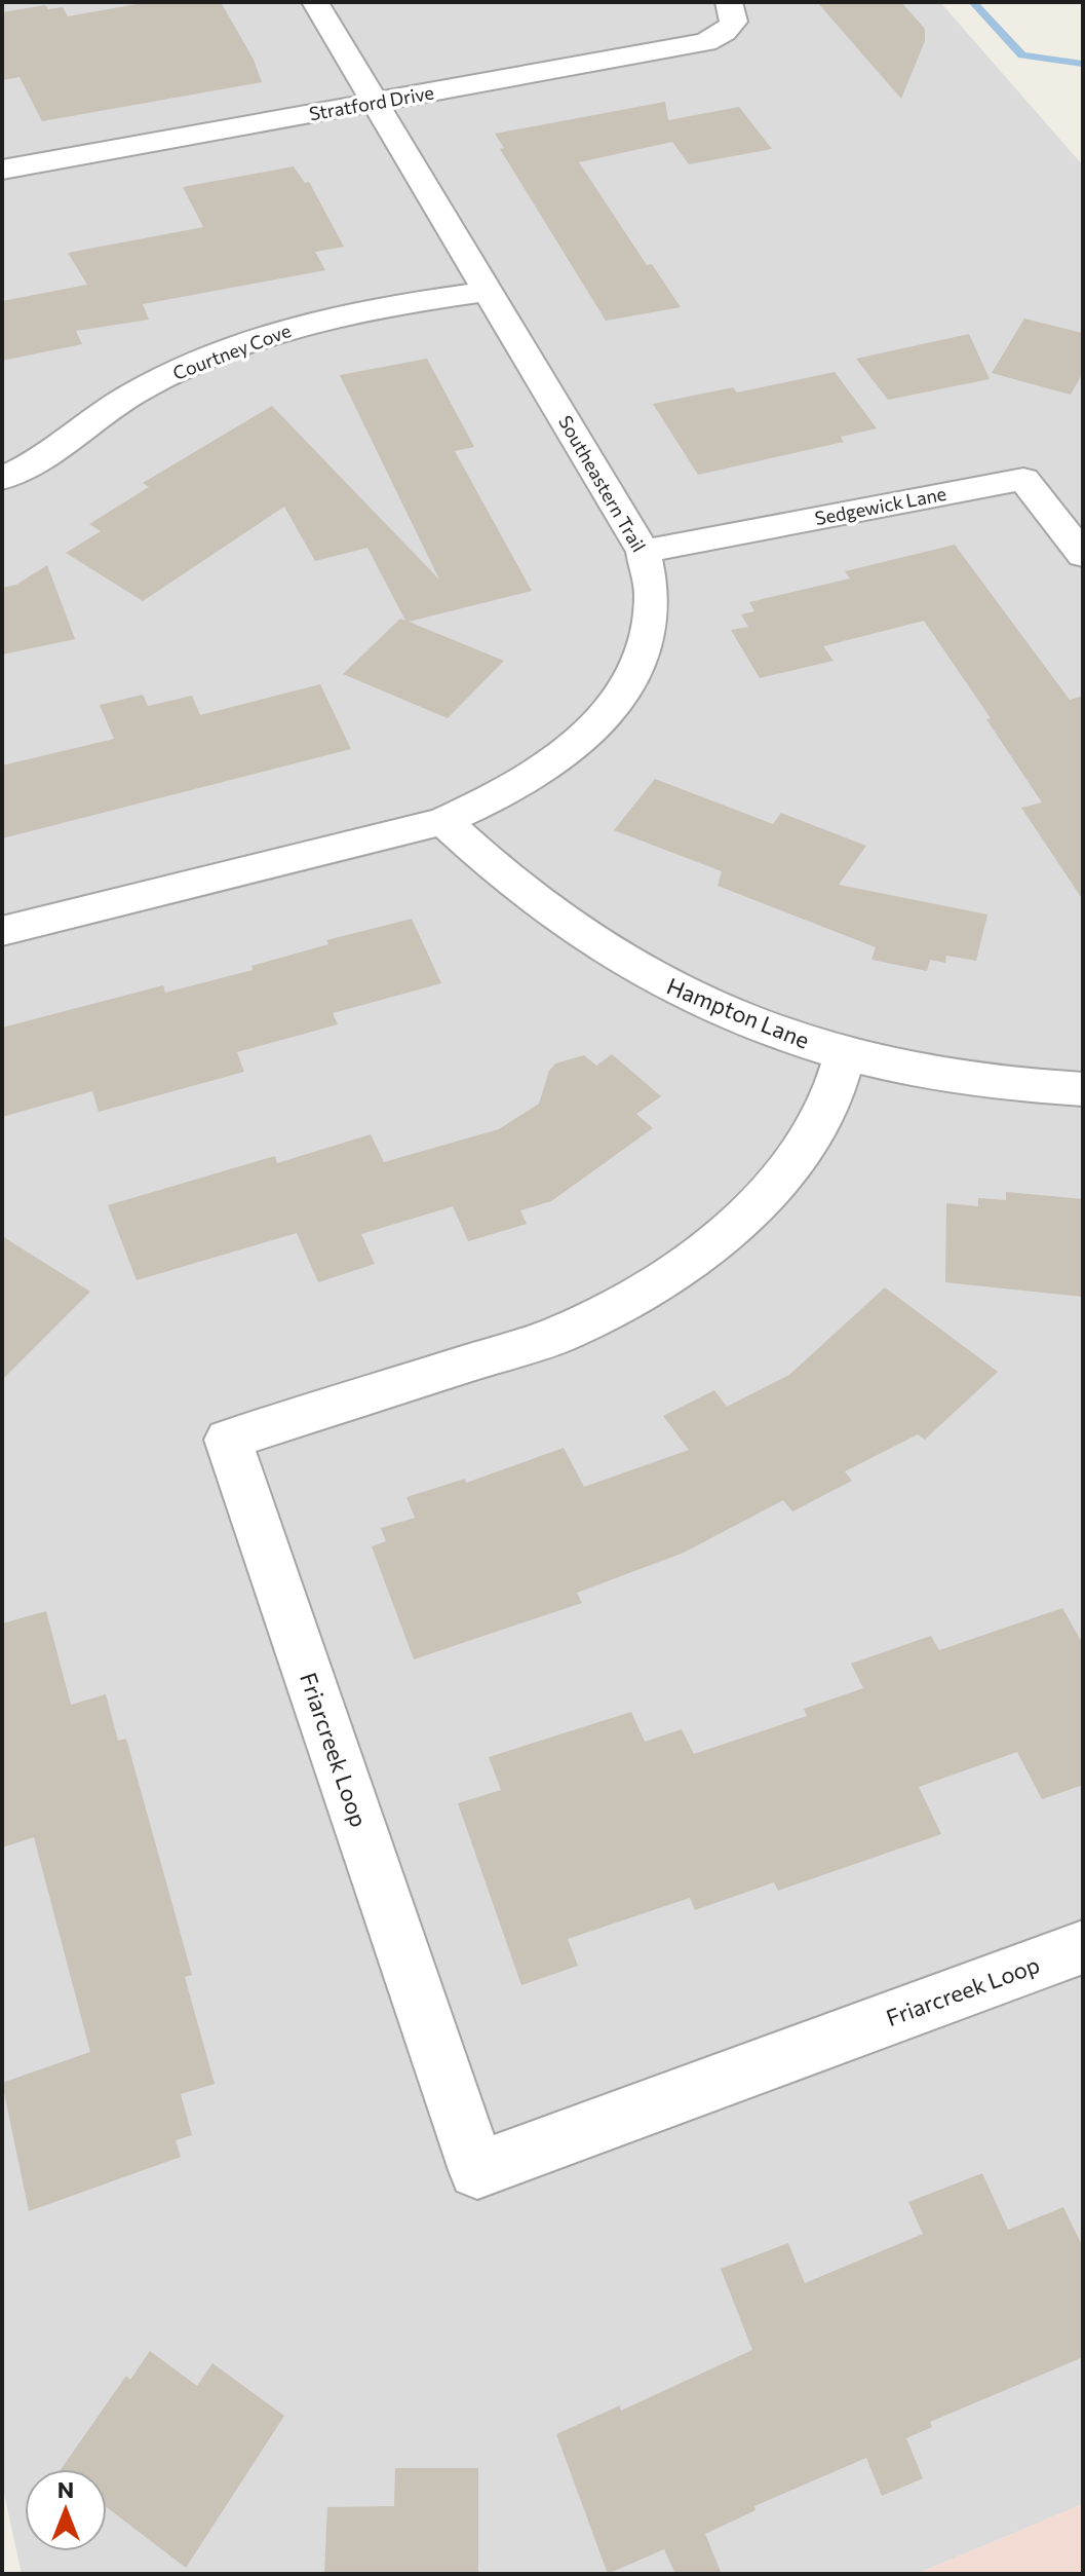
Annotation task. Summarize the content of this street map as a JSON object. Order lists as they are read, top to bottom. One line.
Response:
{"streets":{"street":["Stratford Drive","Courtney Cove","Southeastern Trail","Sedgewick Lane","Hampton Lane","Friarcreek Loop"]},"crossings":[["Stratford Drive","Southeastern Trail"],["Courtney Cove","Southeastern Trail"],["Southeastern Trail","Sedgewick Lane"],["Southeastern Trail","Hampton Lane"],["Hampton Lane","Friarcreek Loop"]],"north":"top"}
